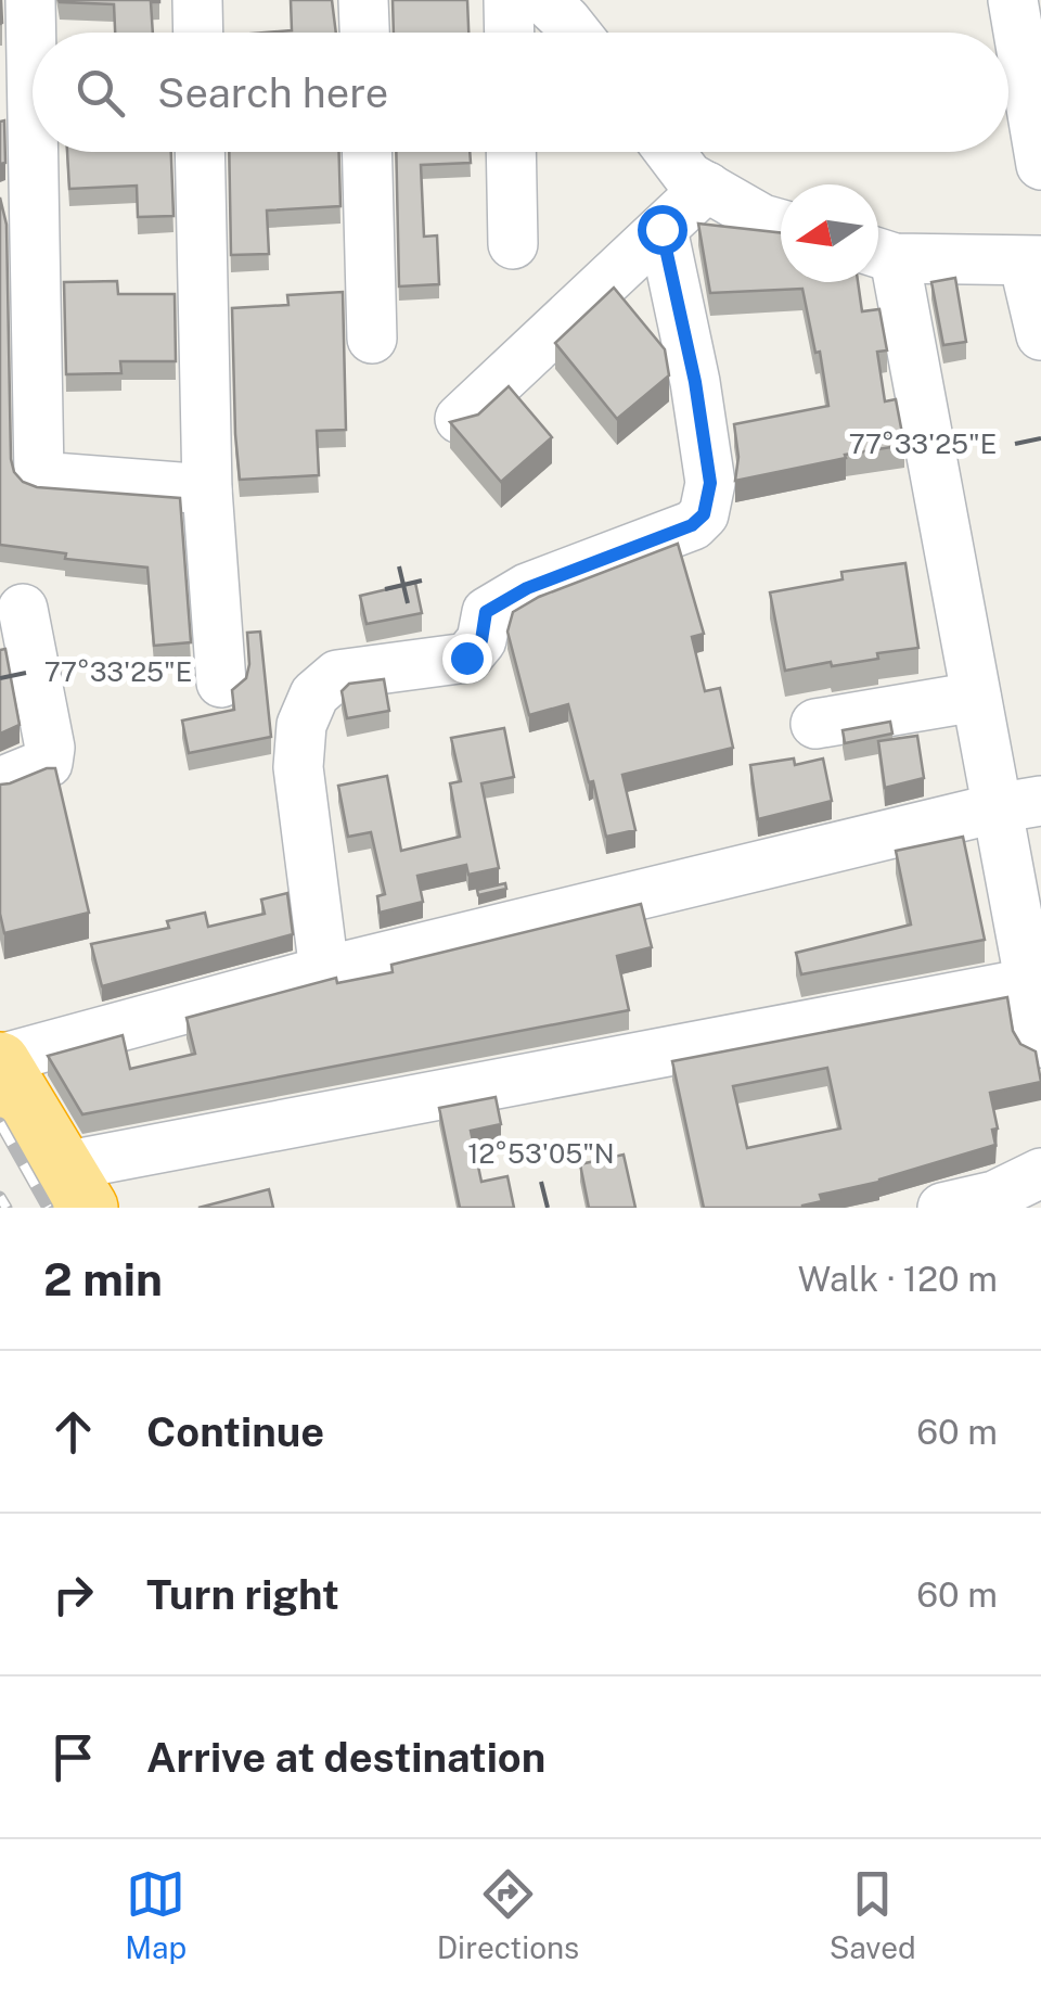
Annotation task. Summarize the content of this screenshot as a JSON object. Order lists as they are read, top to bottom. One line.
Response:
{"north":"left","page":{"search":"Search here","heading":["2 min","Walk · 120 m"],"list":[["Continue","60 m"],["Turn right","60 m"],"Arrive at destination"],"nav":["Map","Directions","Saved"]},"coordinates":["77°33'25\"E","12°53'05\"N"]}
